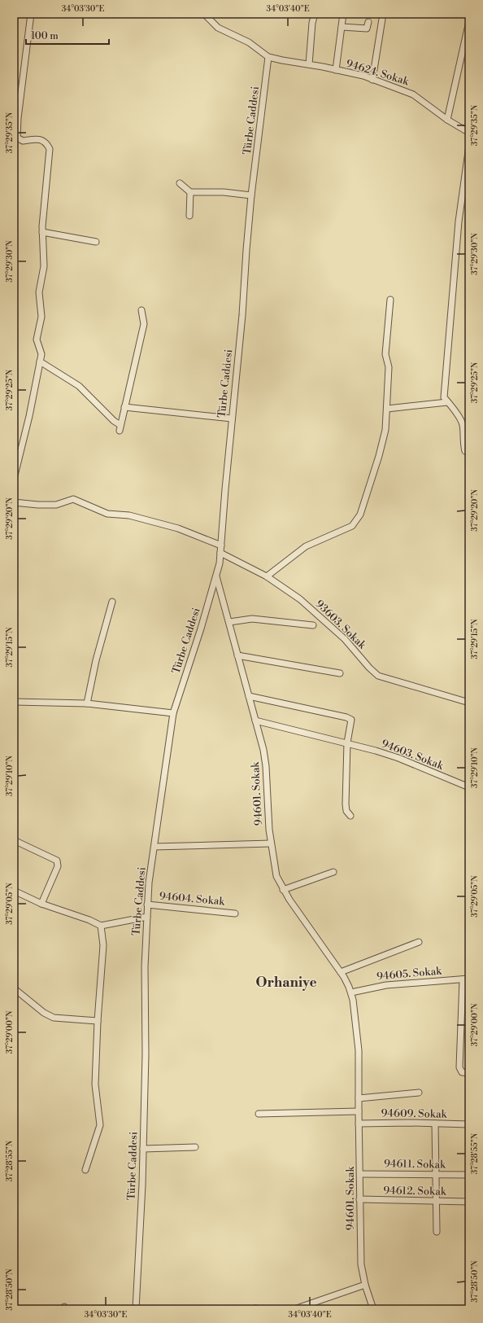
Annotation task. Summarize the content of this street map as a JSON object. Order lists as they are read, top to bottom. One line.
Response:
{"streets":{"street":["94624. Sokak","Türbe Caddesi","93603. Sokak","94603. Sokak","94601. Sokak","94604. Sokak","94605. Sokak","94609. Sokak","94611. Sokak","94612. Sokak"]},"crossings":[["94624. Sokak","Türbe Caddesi"],["Türbe Caddesi","93603. Sokak"],["Türbe Caddesi","94601. Sokak"],["Türbe Caddesi","94604. Sokak"],["94603. Sokak","94601. Sokak"],["94601. Sokak","94605. Sokak"],["94601. Sokak","94609. Sokak"],["94601. Sokak","94611. Sokak"],["94601. Sokak","94612. Sokak"]],"districts":["Orhaniye"],"scale_bar":"100 m","coordinates":["34°03'30\"E","34°03'40\"E","37°29'35\"N","37°29'30\"N","37°29'25\"N","37°29'20\"N","37°29'15\"N","37°29'10\"N","37°29'05\"N","37°29'00\"N","37°28'55\"N","37°28'50\"N"]}
